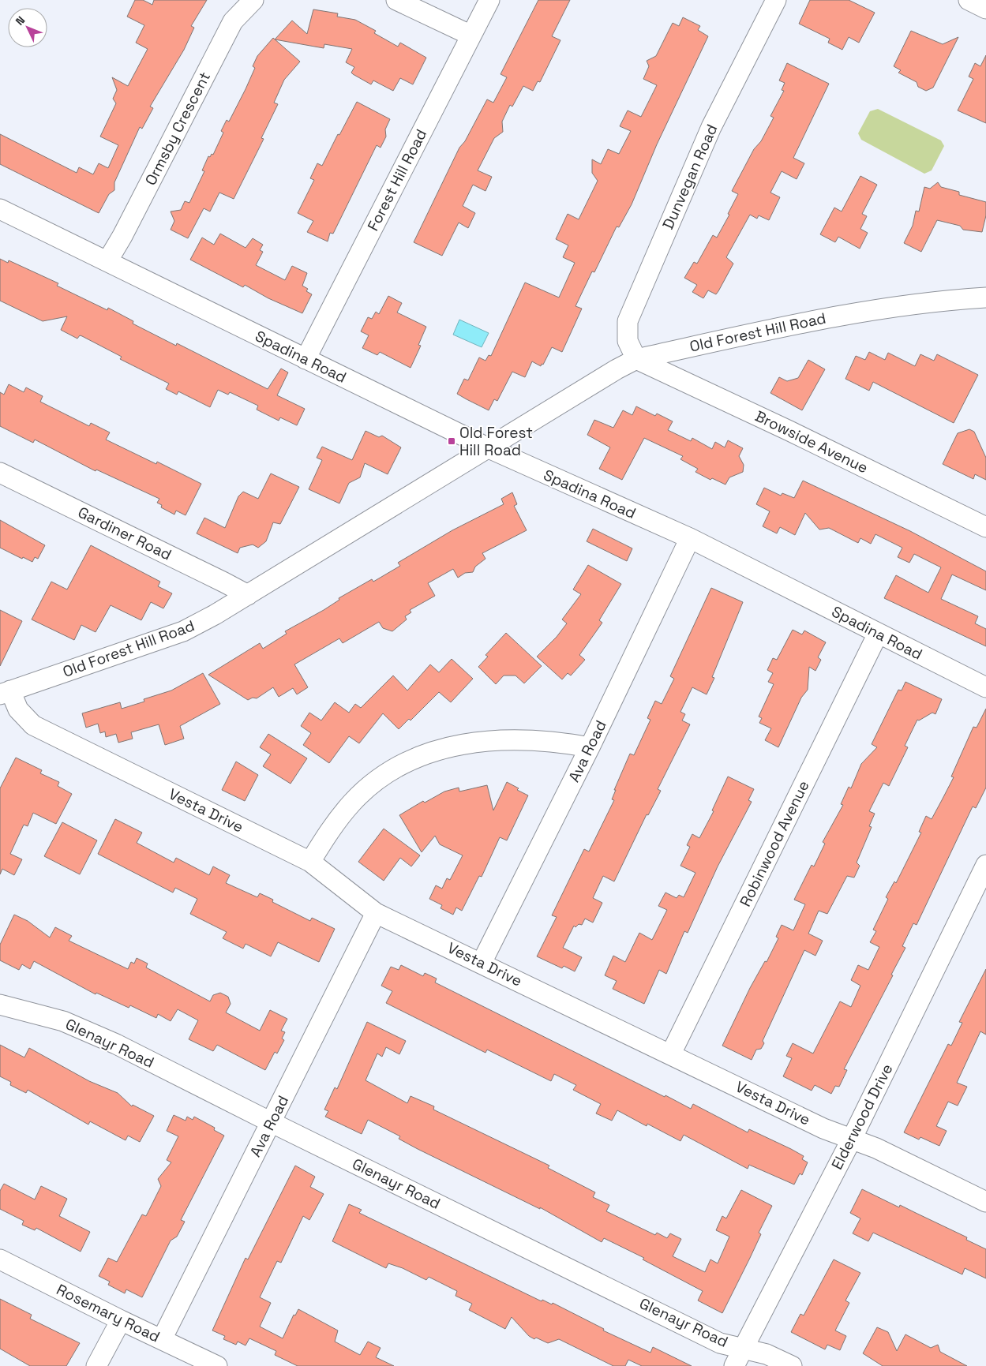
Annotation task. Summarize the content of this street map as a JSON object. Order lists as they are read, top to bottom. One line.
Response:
{"streets":{"street":["Ormsby Crescent","Dunvegan Road","Forest Hill Road","Old Forest Hill Road","Spadina Road","Browside Avenue","Gardiner Road","Ava Road","Vesta Drive","Robinwood Avenue","Glenayr Road","Elderwood Drive","Rosemary Road"]},"crossings":[["Ormsby Crescent","Spadina Road"],["Dunvegan Road","Old Forest Hill Road"],["Dunvegan Road","Browside Avenue"],["Forest Hill Road","Spadina Road"],["Old Forest Hill Road","Spadina Road"],["Old Forest Hill Road","Browside Avenue"],["Old Forest Hill Road","Gardiner Road"],["Old Forest Hill Road","Vesta Drive"],["Spadina Road","Ava Road"],["Spadina Road","Robinwood Avenue"],["Ava Road","Vesta Drive"],["Ava Road","Glenayr Road"],["Ava Road","Rosemary Road"],["Vesta Drive","Robinwood Avenue"],["Vesta Drive","Elderwood Drive"],["Glenayr Road","Elderwood Drive"]],"places":{"transit":["Old Forest Hill Road"]},"north":"top left"}
